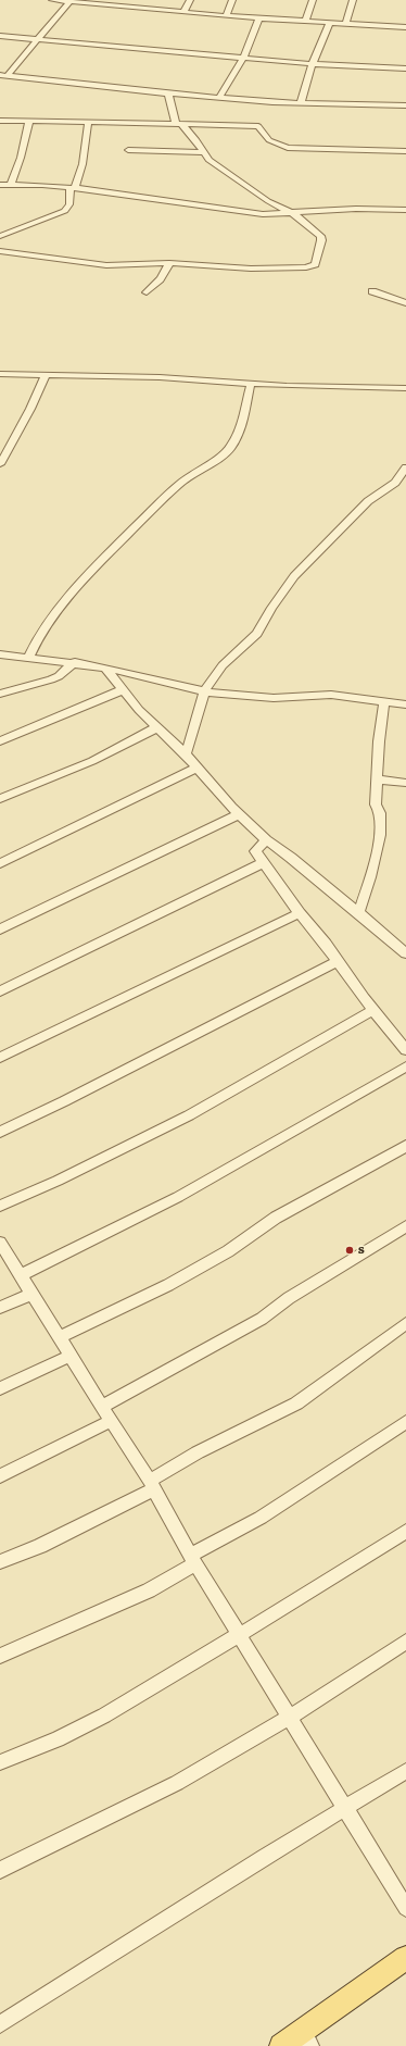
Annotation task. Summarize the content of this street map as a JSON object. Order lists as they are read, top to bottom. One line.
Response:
{"places":["s"]}
